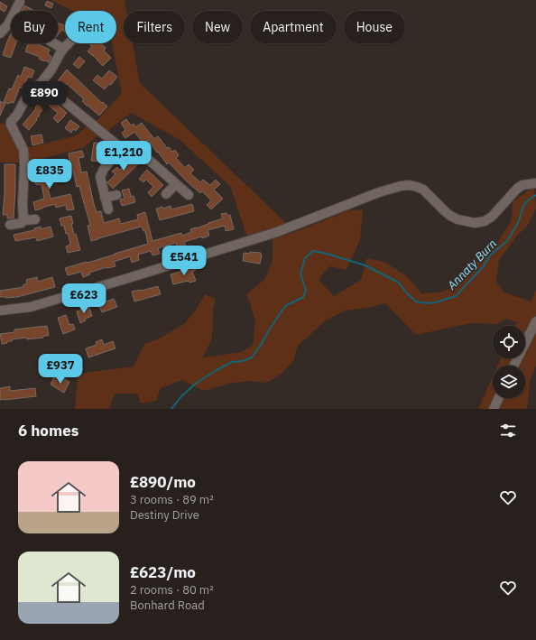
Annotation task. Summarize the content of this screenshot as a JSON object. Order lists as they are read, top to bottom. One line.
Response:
{"water":["Annaty Burn"],"page":{"chip":["Buy","Rent","Filters","New","Apartment","House"],"price":["£890","£1,210","£835","£541","£623","£937"],"heading":"6 homes","list":[{"name":"£890/mo","note":"3 rooms · 89 m² · Destiny Drive"},{"name":"£623/mo","note":"2 rooms · 80 m² · Bonhard Road"}]}}
